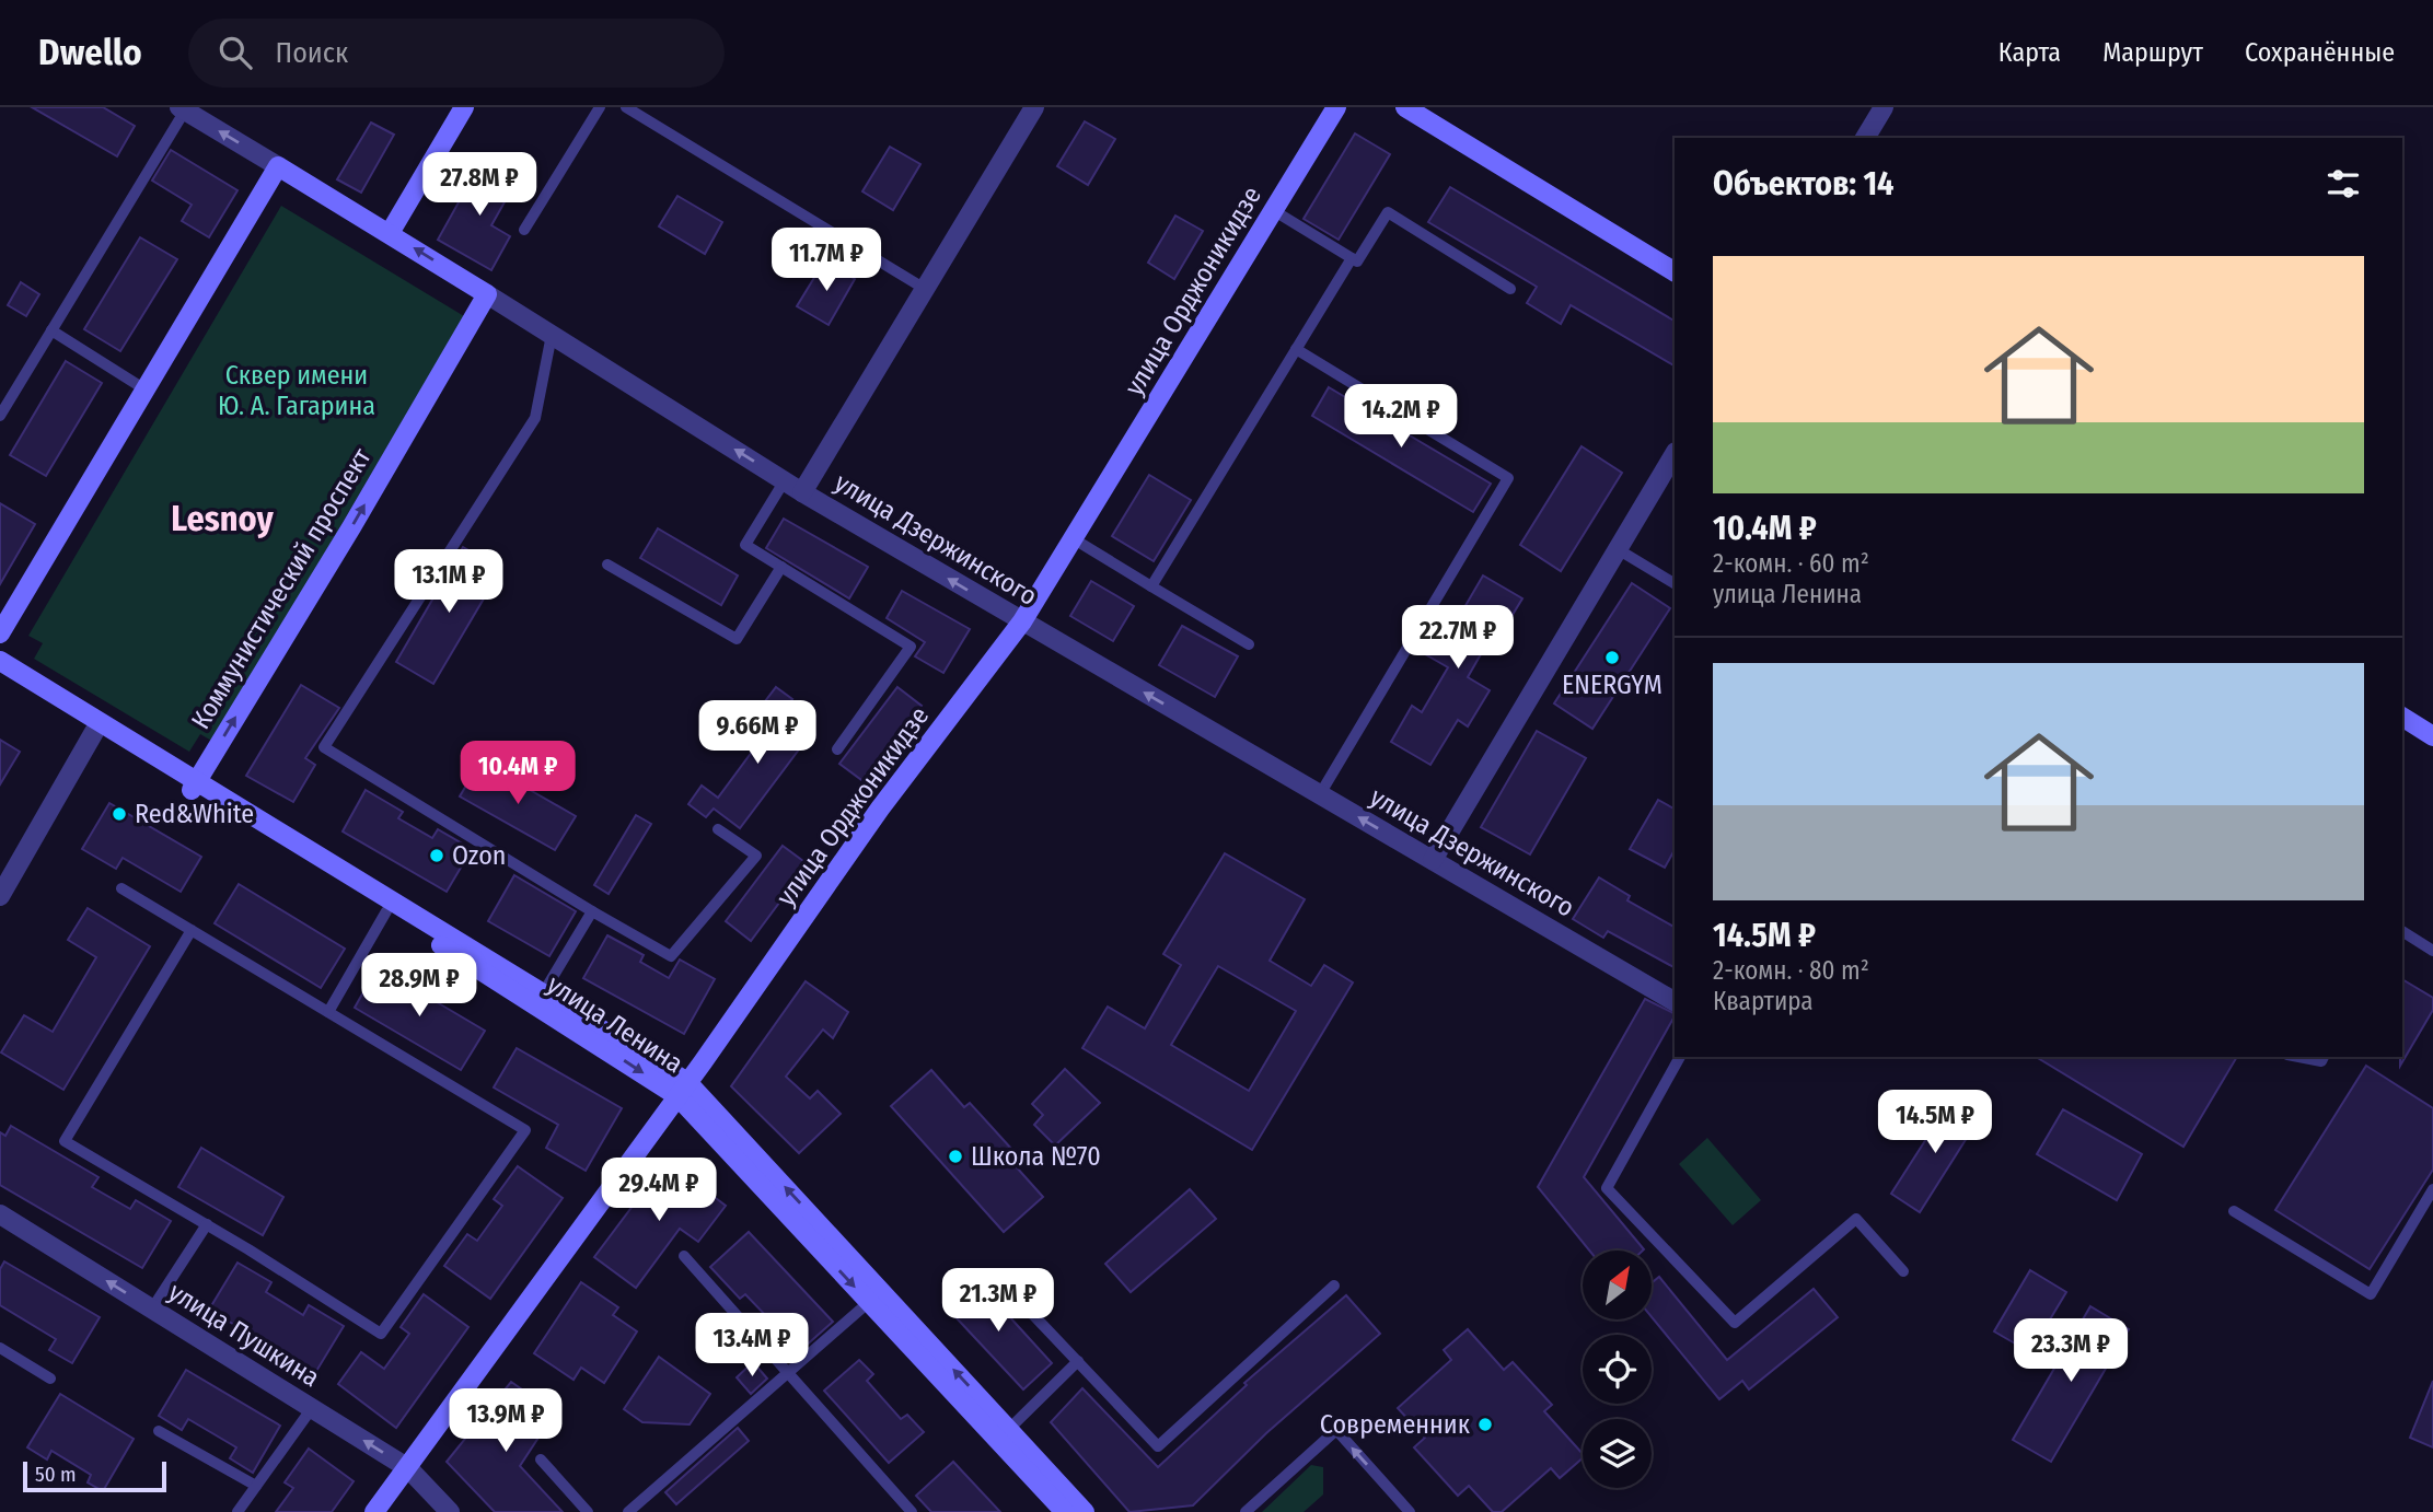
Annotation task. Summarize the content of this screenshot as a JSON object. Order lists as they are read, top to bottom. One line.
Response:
{"streets":{"street":["улица Орджоникидзе","улица Дзержинского","Коммунистический проспект","улица Ленина","улица Пушкина"]},"crossings":[["улица Орджоникидзе","улица Дзержинского"],["улица Орджоникидзе","улица Ленина"],["улица Орджоникидзе","улица Пушкина"],["улица Дзержинского","Коммунистический проспект"],["Коммунистический проспект","улица Ленина"]],"one_way":["улица Дзержинского","Коммунистический проспект","улица Пушкина"],"districts":["Lesnoy"],"parks":["Сквер имени Ю. А. Гагарина"],"places":["ENERGYM","Red&White","Ozon","Школа №70","Современник"],"scale_bar":"50 m","north":"top right","page":{"header":"Dwello","search":"Поиск","nav":["Карта","Маршрут","Сохранённые"],"heading":"Объектов: 14","price":["27.8M ₽","11.7M ₽","14.2M ₽","13.1M ₽","22.7M ₽","9.66M ₽","10.4M ₽","28.9M ₽","14.5M ₽","29.4M ₽","21.3M ₽","13.4M ₽","23.3M ₽","13.9M ₽"],"list":[{"name":"10.4M ₽","note":"2-комн. · 60 m² · улица Ленина"},{"name":"14.5M ₽","note":"2-комн. · 80 m² · Квартира"}],"scale":"50 m"}}
